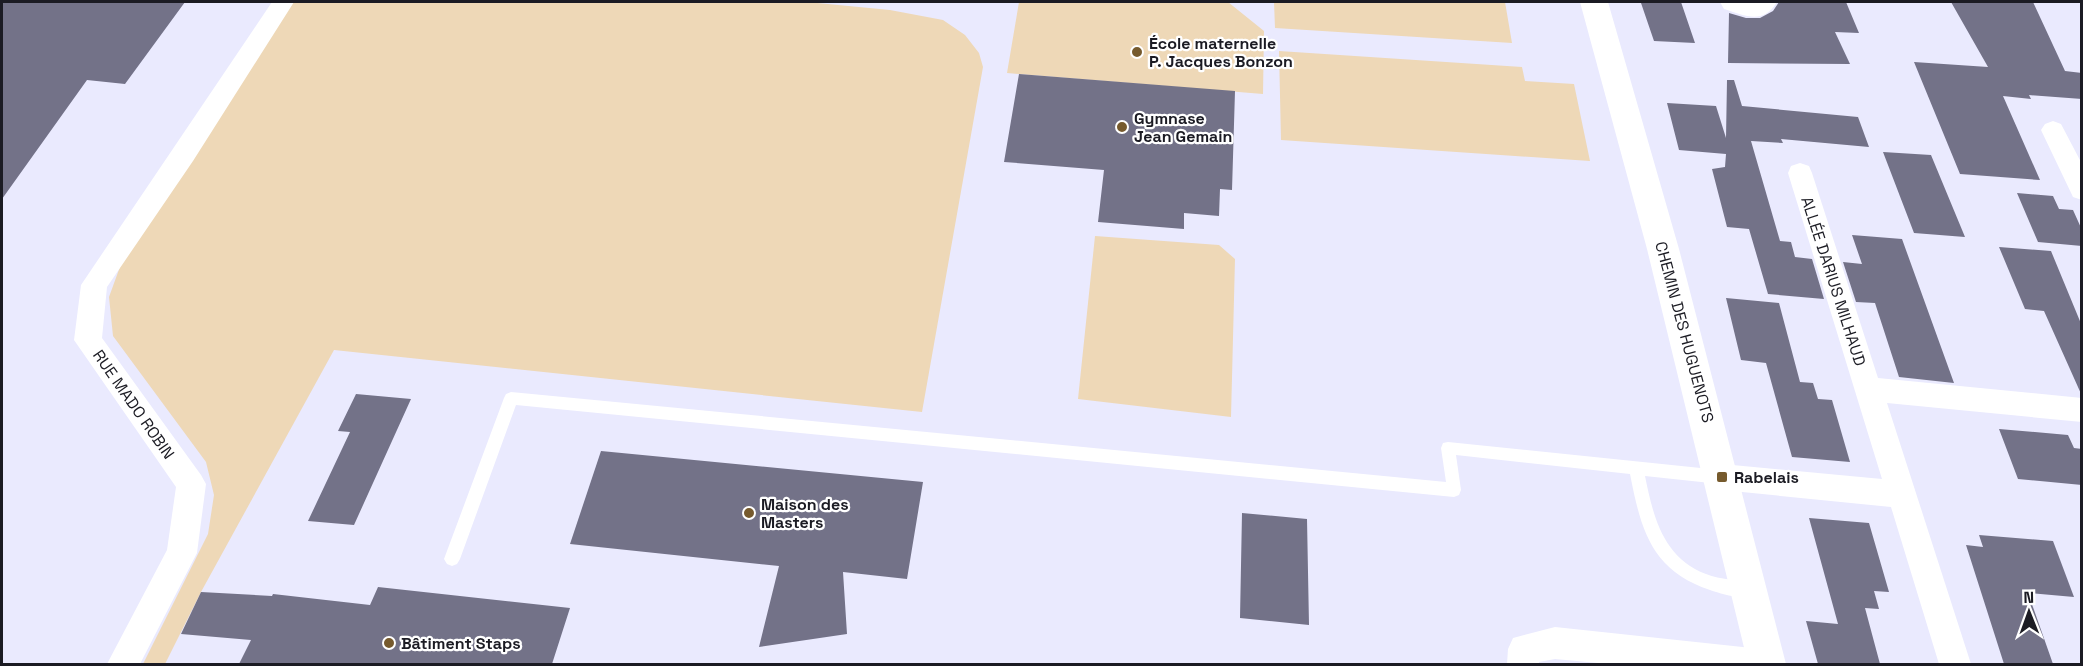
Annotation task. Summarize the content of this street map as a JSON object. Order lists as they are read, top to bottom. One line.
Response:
{"streets":{"street":["ALLÉE DARIUS MILHAUD","CHEMIN DES HUGUENOTS","RUE MADO ROBIN"]},"places":{"other":["École maternelle P. Jacques Bonzon","Gymnase Jean Gemain","Maison des Masters","Bâtiment Staps"],"transit":["Rabelais"]},"north":"top"}
